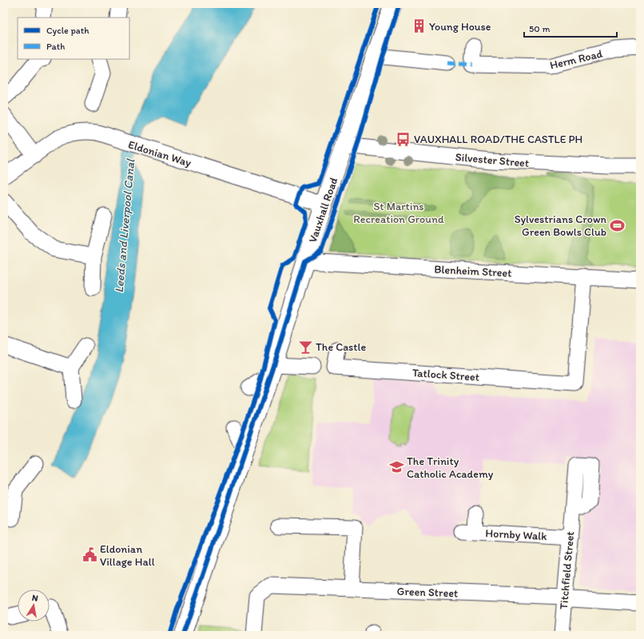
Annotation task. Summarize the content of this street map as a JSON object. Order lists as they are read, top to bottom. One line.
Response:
{"streets":{"main road":["Vauxhall Road"],"street":["Herm Road","Eldonian Way","Silvester Street","Blenheim Street","Tatlock Street","Hornby Walk","Titchfield Street","Green Street"]},"crossings":[["Eldonian Way","Vauxhall Road"],["Silvester Street","Vauxhall Road"],["Vauxhall Road","Blenheim Street"],["Blenheim Street","Tatlock Street"],["Hornby Walk","Titchfield Street"],["Titchfield Street","Green Street"]],"water":["Leeds and Liverpool Canal"],"parks":["St Martins Recreation Ground"],"places":{"building":["Young House"],"bus stop":["VAUXHALL ROAD/THE CASTLE PH"],"sports":["Sylvestrians Crown Green Bowls Club"],"bar":["The Castle"],"school or university":["The Trinity Catholic Academy"],"public building":["Eldonian Village Hall"]},"legend":["Cycle path","Path"],"scale_bar":"50 m","north":"top"}
